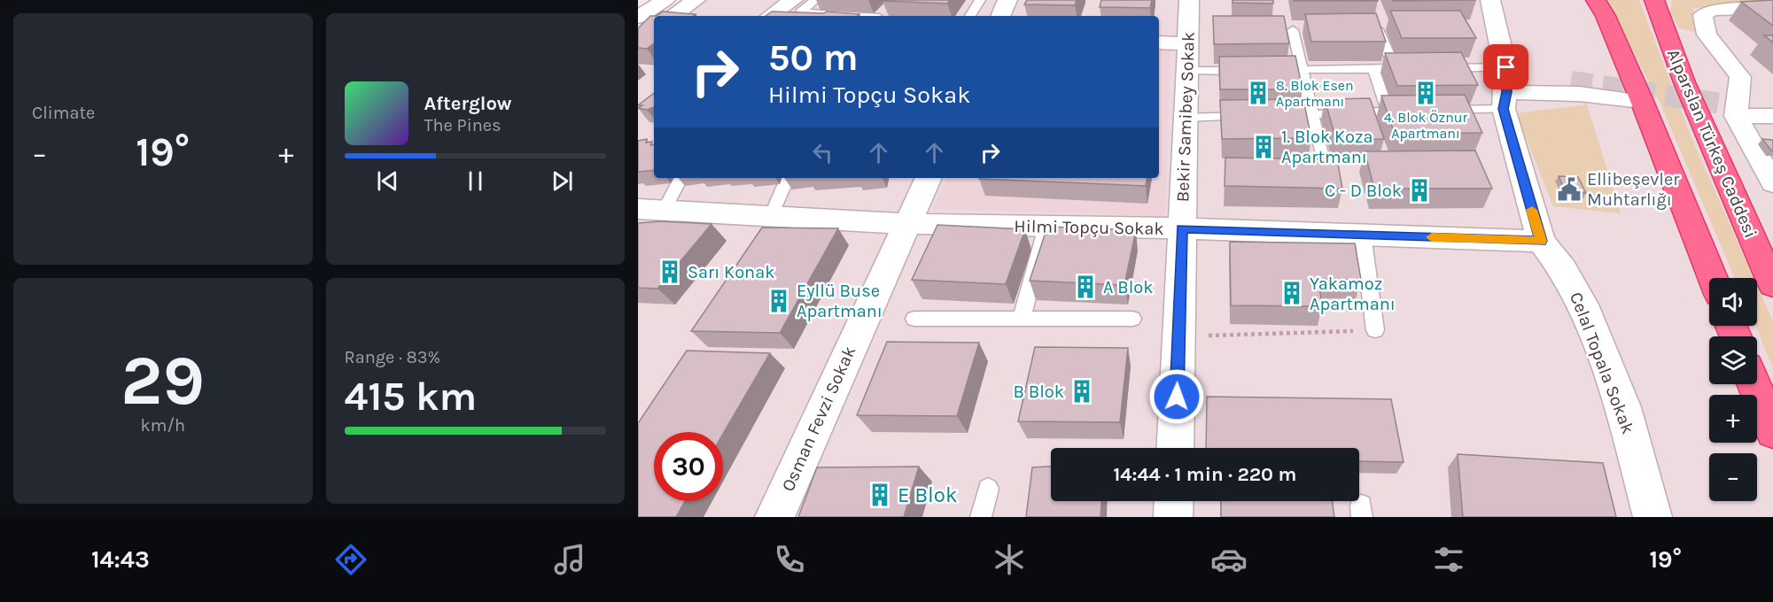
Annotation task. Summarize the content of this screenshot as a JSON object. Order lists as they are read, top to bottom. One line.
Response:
{"streets":{"highway":["Alparslan Türkeş Caddesi"],"street":["Bekir Samibey Sokak","Hilmi Topçu Sokak","Celal Topala Sokak","Osman Fevzi Sokak"]},"crossings":[["Bekir Samibey Sokak","Hilmi Topçu Sokak"],["Hilmi Topçu Sokak","Celal Topala Sokak"],["Hilmi Topçu Sokak","Osman Fevzi Sokak"]],"places":{"building":["8. Blok Esen Apartmanı","4. Blok Öznur Apartmanı","1. Blok Koza Apartmanı","C - D Blok","Sarı Konak","A Blok","Yakamoz Apartmanı","Eyllü Buse Apartmanı","B Blok","E Blok"],"public building":["Ellibeşevler Muhtarlığı"]},"page":{"tile":["Climate",["29","km/h"],["Range · 83%","415 km"]],"turn":["50 m","Hilmi Topçu Sokak"],"song":["Afterglow","The Pines"],"heat":["−","19°","+"],"map_buttons":["+","−"],"limit":"30","trip":"14:44 · 1 min · 220 m","tabs":["14:43","19°"]}}
